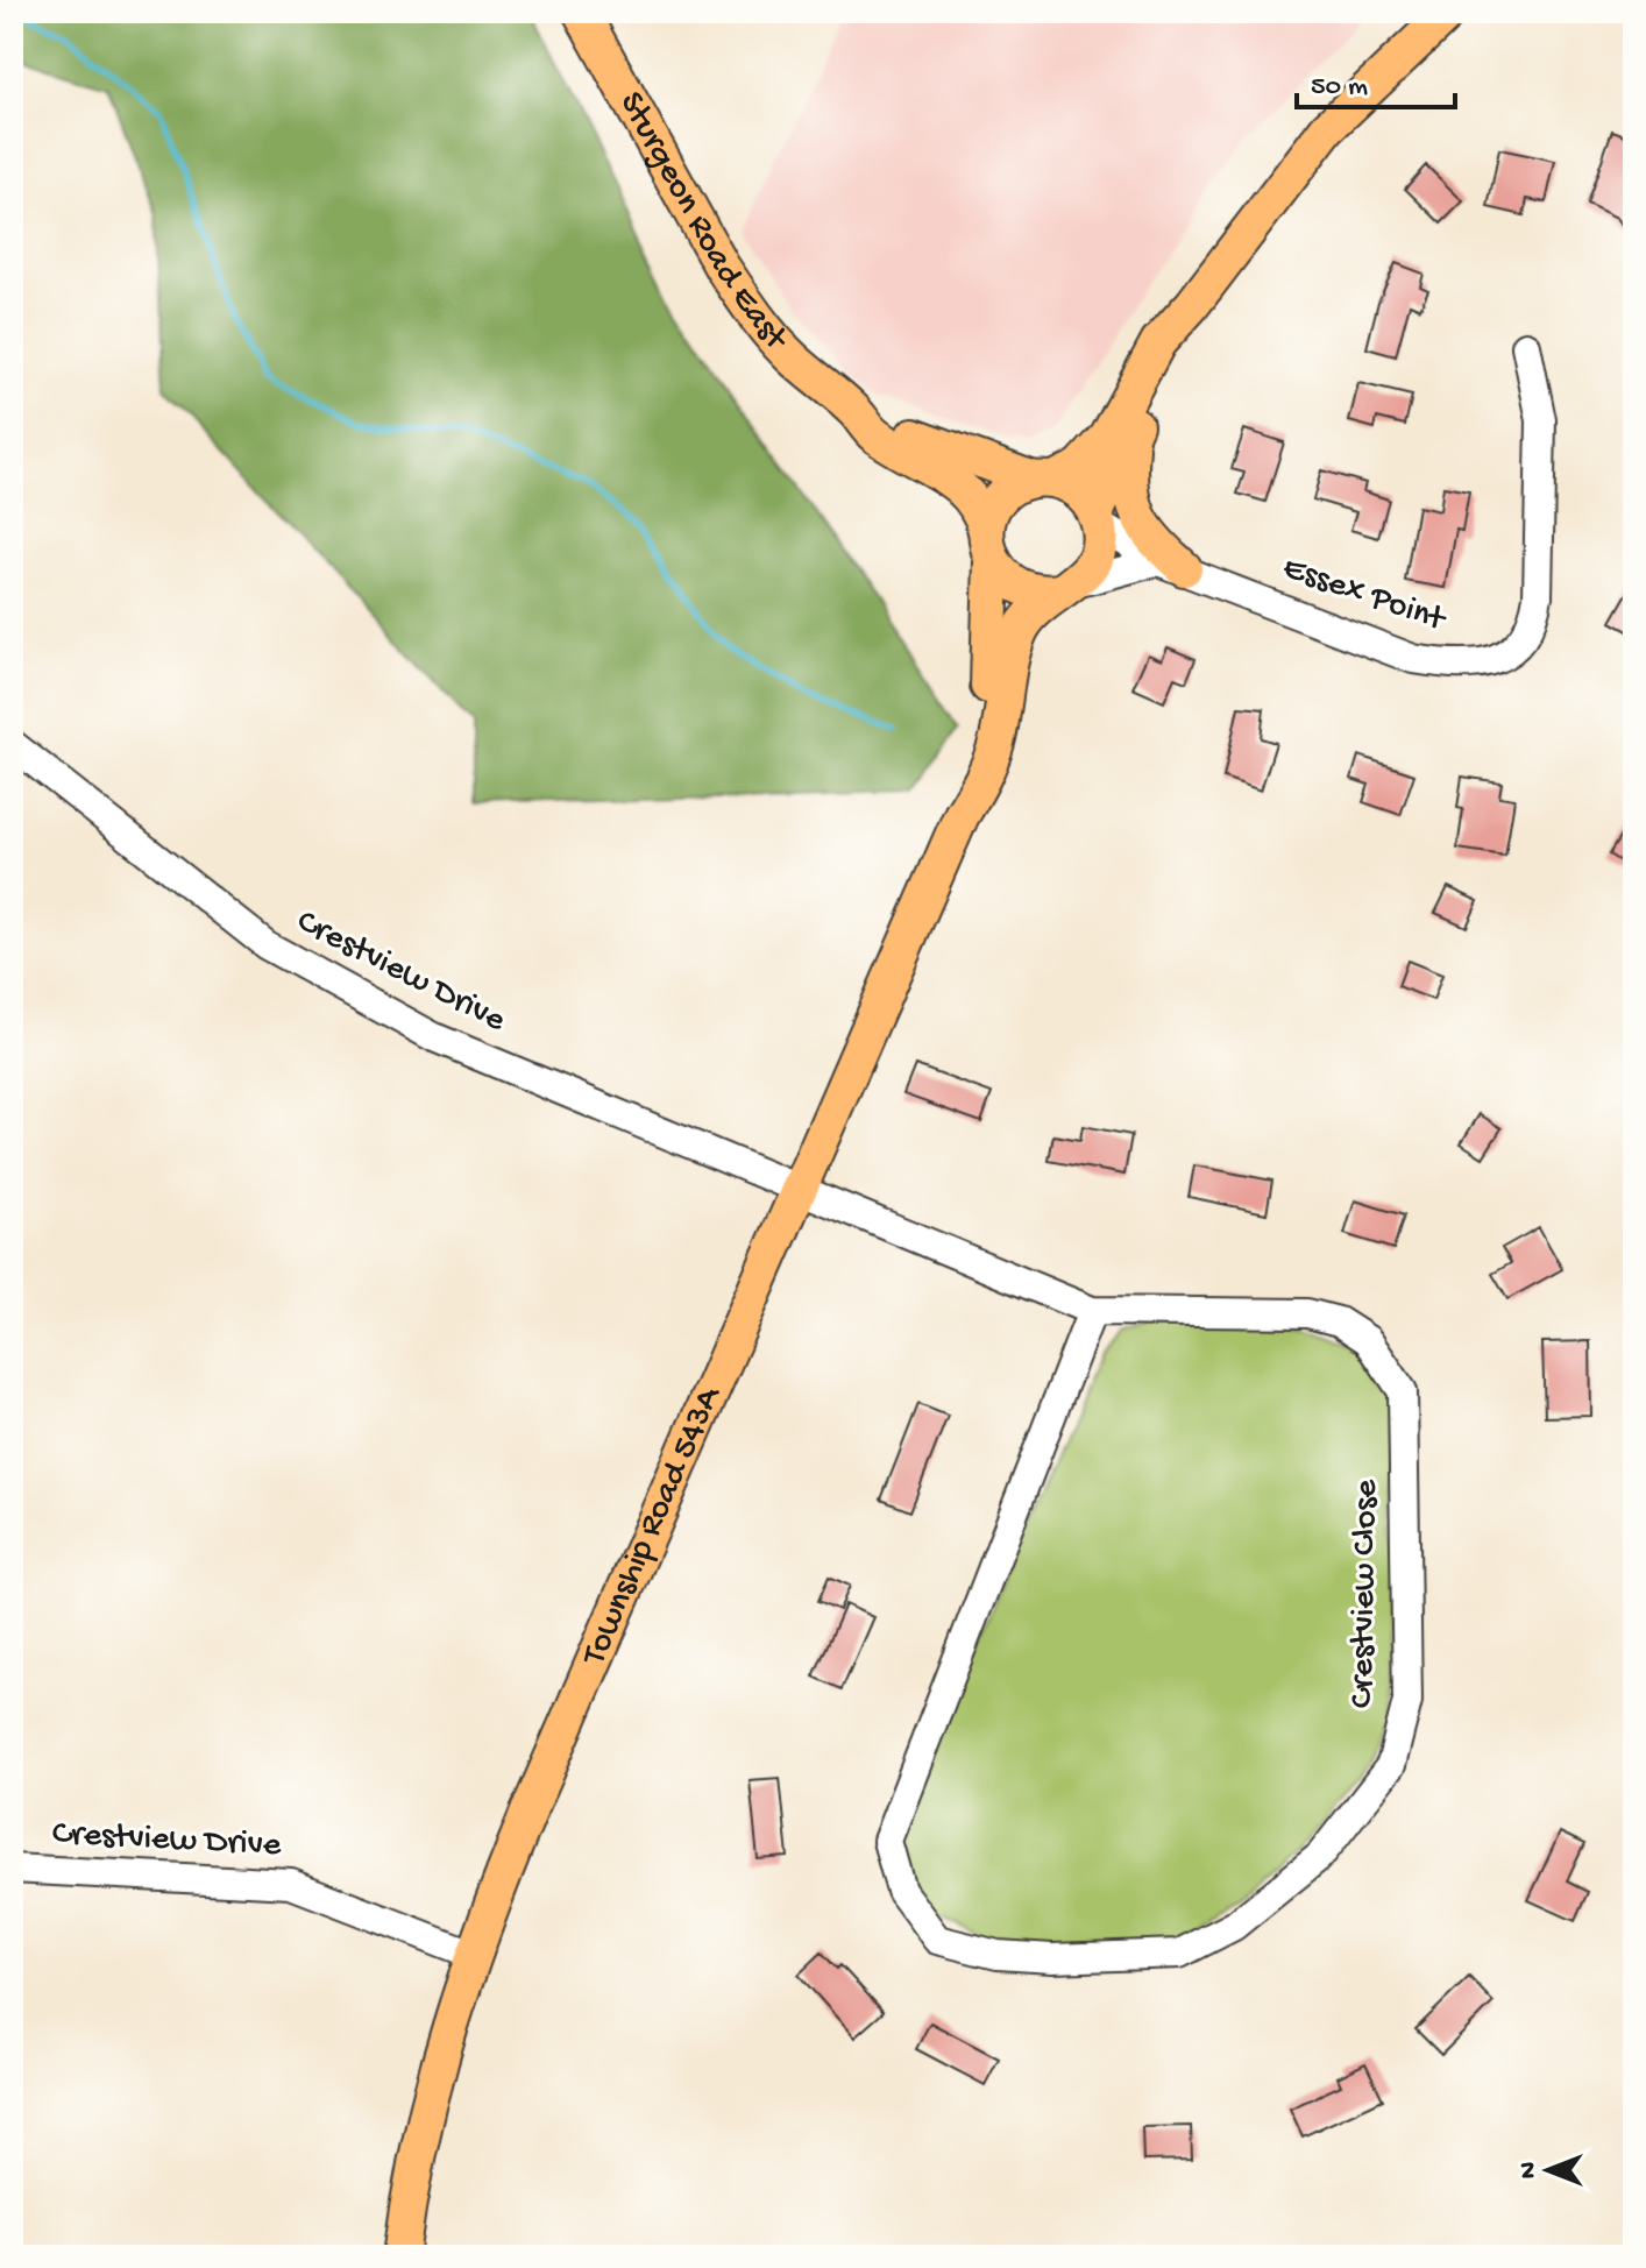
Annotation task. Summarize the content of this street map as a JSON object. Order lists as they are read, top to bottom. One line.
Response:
{"streets":{"main road":["Sturgeon Road East","Township Road 543A"],"street":["Essex Point","Crestview Drive","Crestview Close"]},"crossings":[["Sturgeon Road East","Essex Point"],["Sturgeon Road East","Township Road 543A"],["Essex Point","Township Road 543A"],["Crestview Drive","Township Road 543A"],["Crestview Drive","Crestview Close"],["Township Road 543A","Crestview Close"]],"scale_bar":"50 m","north":"left"}
